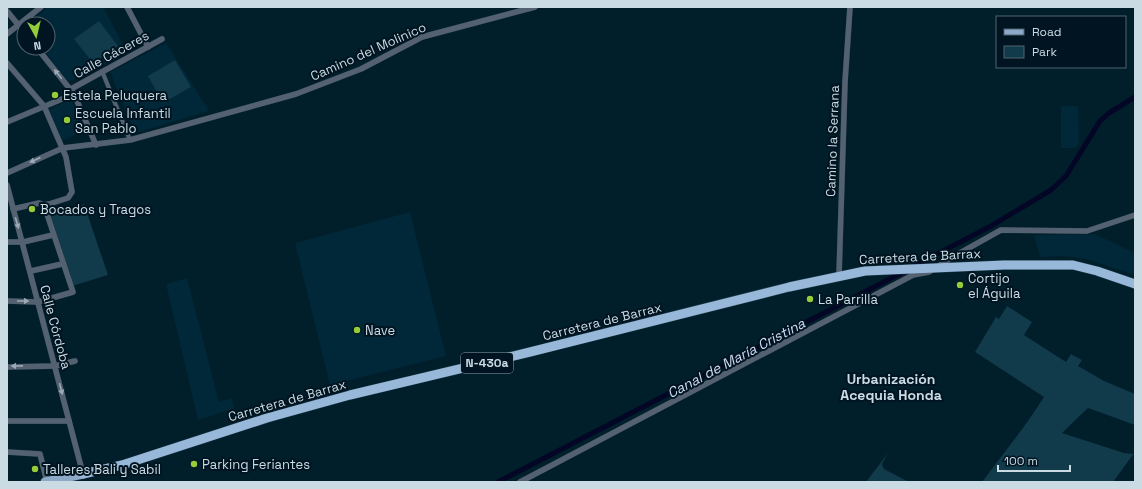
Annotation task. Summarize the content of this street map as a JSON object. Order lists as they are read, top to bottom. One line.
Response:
{"streets":{"highway":["Carretera de Barrax","N-430a"],"street":["Camino del Molinico","Calle Cáceres","Camino la Serrana","Calle Córdoba"]},"crossings":[["Camino la Serrana","Carretera de Barrax"],["Carretera de Barrax","Calle Córdoba"]],"districts":["Urbanización Acequia Honda"],"water":["Canal de María Cristina"],"places":["Estela Peluquera","Escuela Infantil San Pablo","Bocados y Tragos","Cortijo el Águila","La Parrilla","Nave","Parking Feriantes","Talleres Bali y Sabil"],"legend":["Road","Park"],"scale_bar":"100 m","north":"bottom"}
